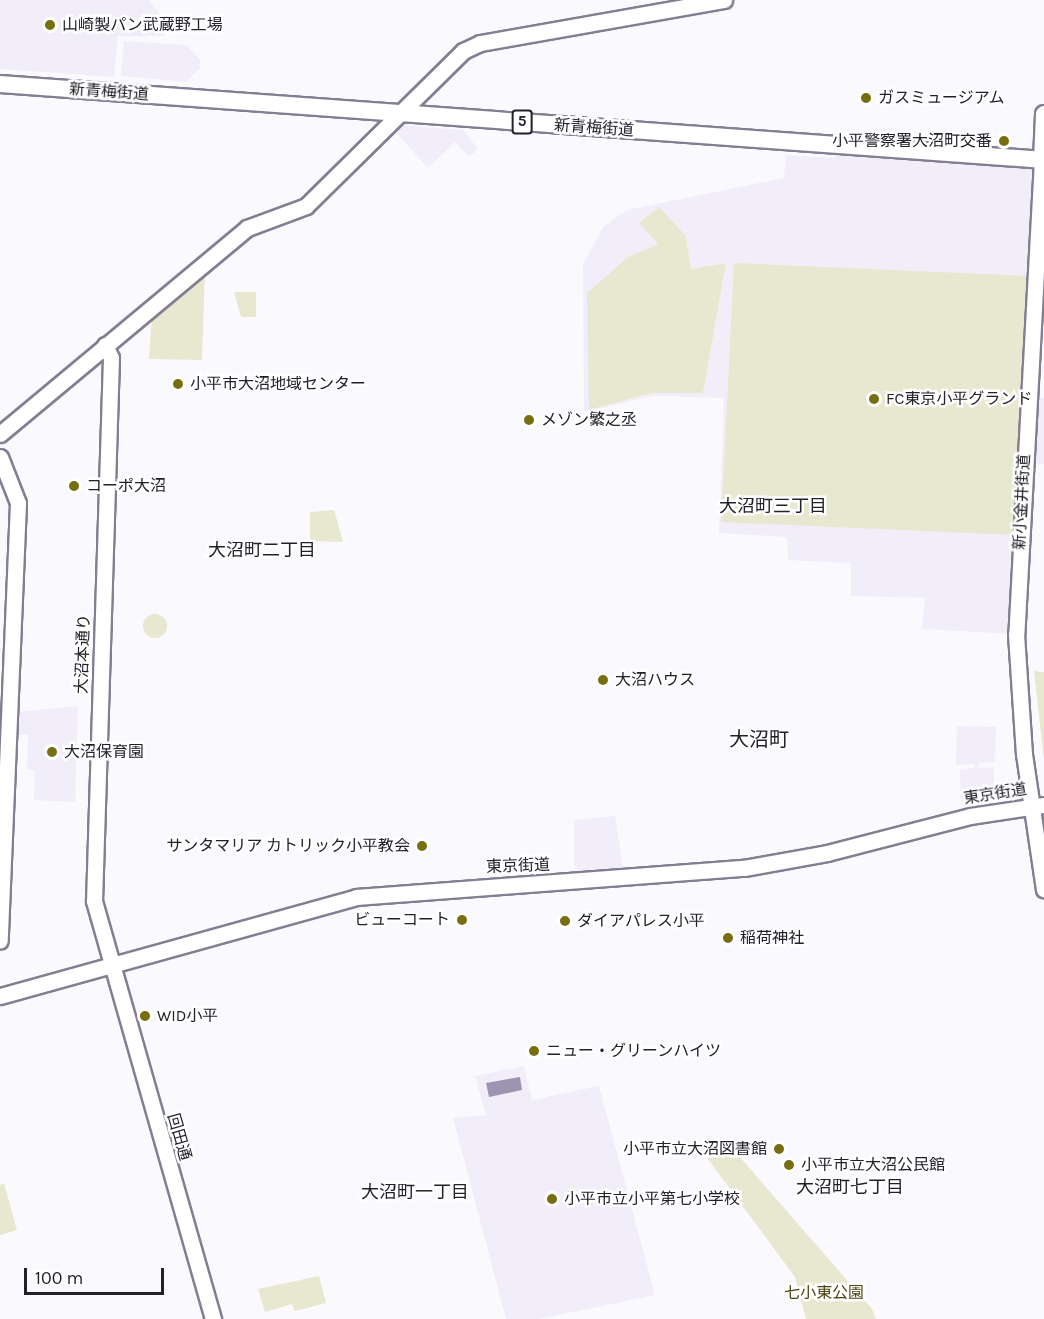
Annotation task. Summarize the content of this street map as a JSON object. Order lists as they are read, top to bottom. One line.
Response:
{"streets":{"main road":["新青梅街道","5","新小金井街道"],"street":["大沼本通り","東京街道","回田通"]},"crossings":[["新青梅街道","新小金井街道"],["新小金井街道","東京街道"],["大沼本通り","東京街道"],["大沼本通り","回田通"],["東京街道","回田通"]],"districts":["大沼町三丁目","大沼町二丁目","大沼町","大沼町七丁目","大沼町一丁目"],"parks":["七小東公園"],"places":["山崎製パン武蔵野工場","ガスミュージアム","小平警察署大沼町交番","小平市大沼地域センター","FC東京小平グランド","メゾン繁之丞","コーポ大沼","大沼ハウス","大沼保育園","サンタマリア カトリック小平教会","ビューコート","ダイアパレス小平","稲荷神社","WID小平","ニュー・グリーンハイツ","小平市立大沼図書館","小平市立大沼公民館","小平市立小平第七小学校"],"scale_bar":"100 m"}
